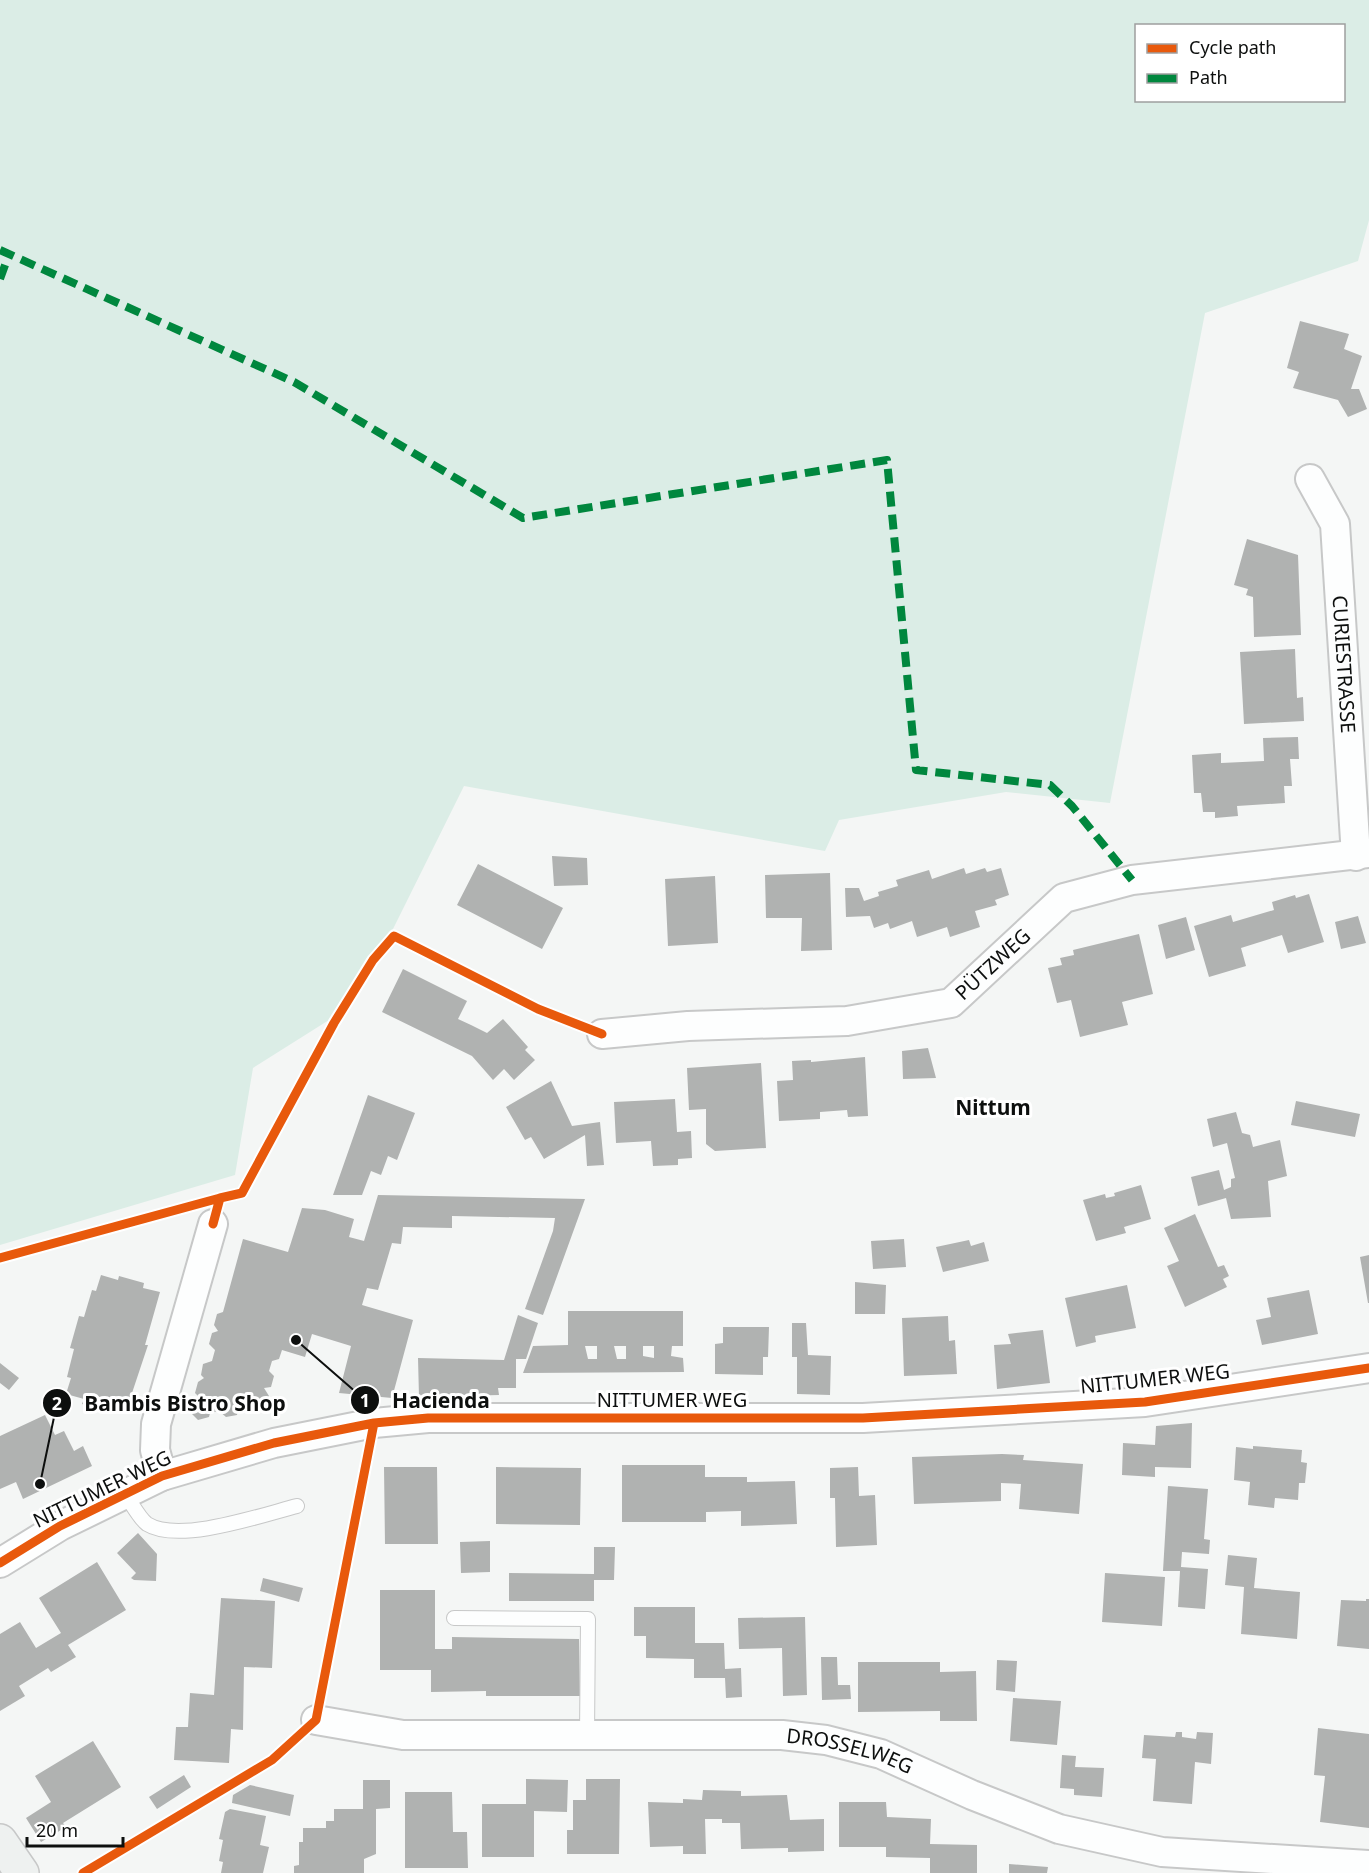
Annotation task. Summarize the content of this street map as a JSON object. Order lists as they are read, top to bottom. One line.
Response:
{"streets":{"street":["CURIESTRASSE","PÜTZWEG","NITTUMER WEG","DROSSELWEG"]},"crossings":[["CURIESTRASSE","PÜTZWEG"]],"districts":["Nittum"],"places":["Hacienda","Bambis Bistro Shop"],"legend":["Cycle path","Path"],"scale_bar":"20 m"}
